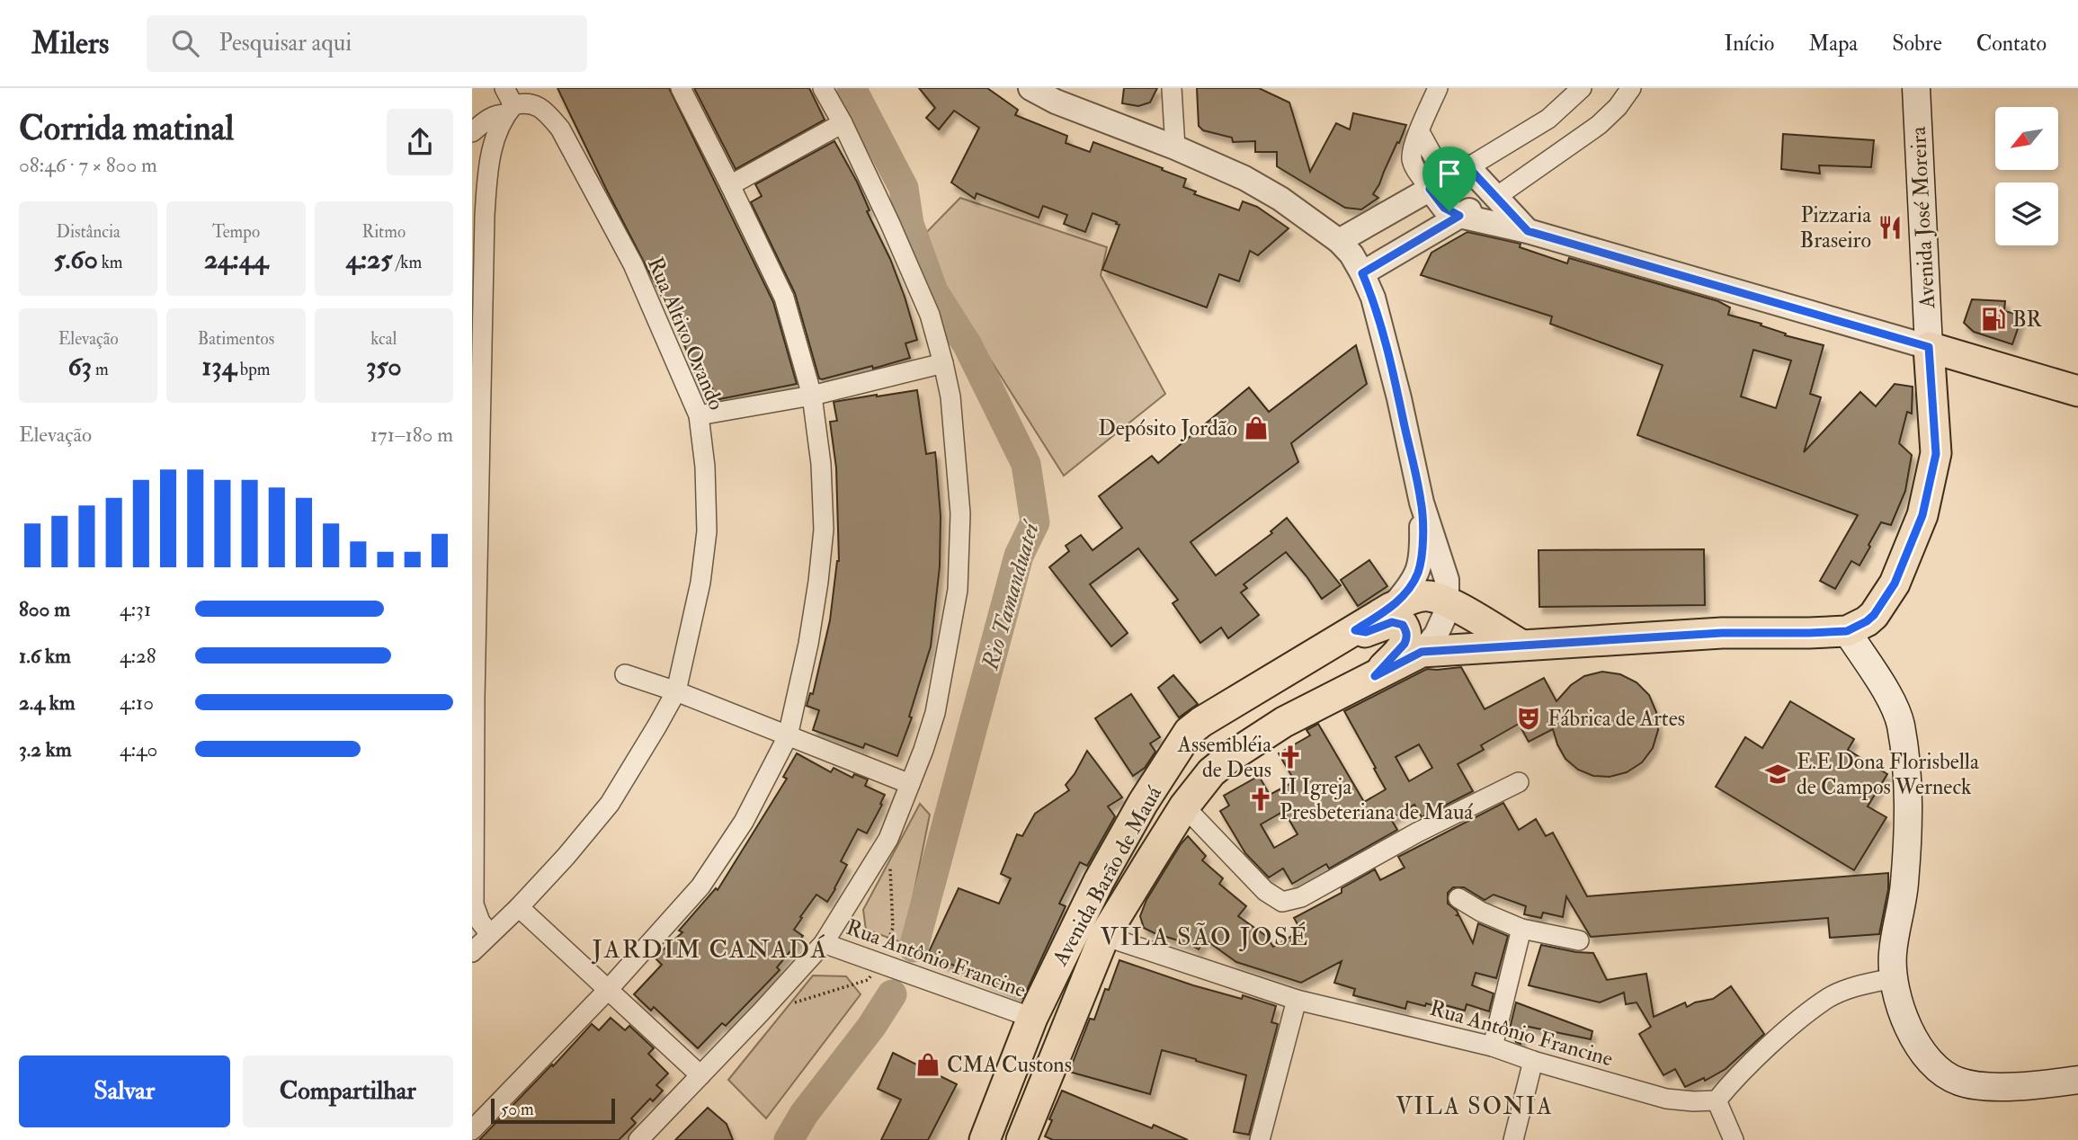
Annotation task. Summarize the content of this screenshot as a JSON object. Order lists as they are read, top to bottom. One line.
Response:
{"streets":{"main road":["Avenida José Moreira","Avenida Barão de Mauá"],"street":["Rua Altivo Ovando","Rua Antônio Francine"]},"crossings":[["Avenida Barão de Mauá","Rua Antônio Francine"]],"districts":["VILA SÃO JOSÉ","JARDIM CANADÁ","VILA SONIA"],"water":["Rio Tamanduateí"],"places":{"restaurant":["Pizzaria Braseiro"],"fuel station":["BR"],"shop":["Depósito Jordão","CMA Custons"],"theatre":["Fábrica de Artes"],"church":["Assembléia de Deus","II Igreja Presbeteriana de Mauá"],"school or university":["E.E Dona Florisbella de Campos Werneck"]},"scale_bar":"50 m","north":"bottom left","page":{"header":"Milers","search":"Pesquisar aqui","nav":["Início","Mapa","Sobre","Contato"],"heading":["Corrida matinal","08:46 · 7 × 800 m"],"stats":[["Distância","5.60 km"],["Tempo","24:44"],["Ritmo","4:25 /km"],["Elevação","63 m"],["Batimentos","134 bpm"],["kcal","350"]],"chart":["Elevação","171–180 m"],"list":[{"name":"800 m","note":"4:31"},{"name":"1.6 km","note":"4:28"},{"name":"2.4 km","note":"4:10"},{"name":"3.2 km","note":"4:40"}],"buttons":["Salvar","Compartilhar"],"scale":"50 m"}}
